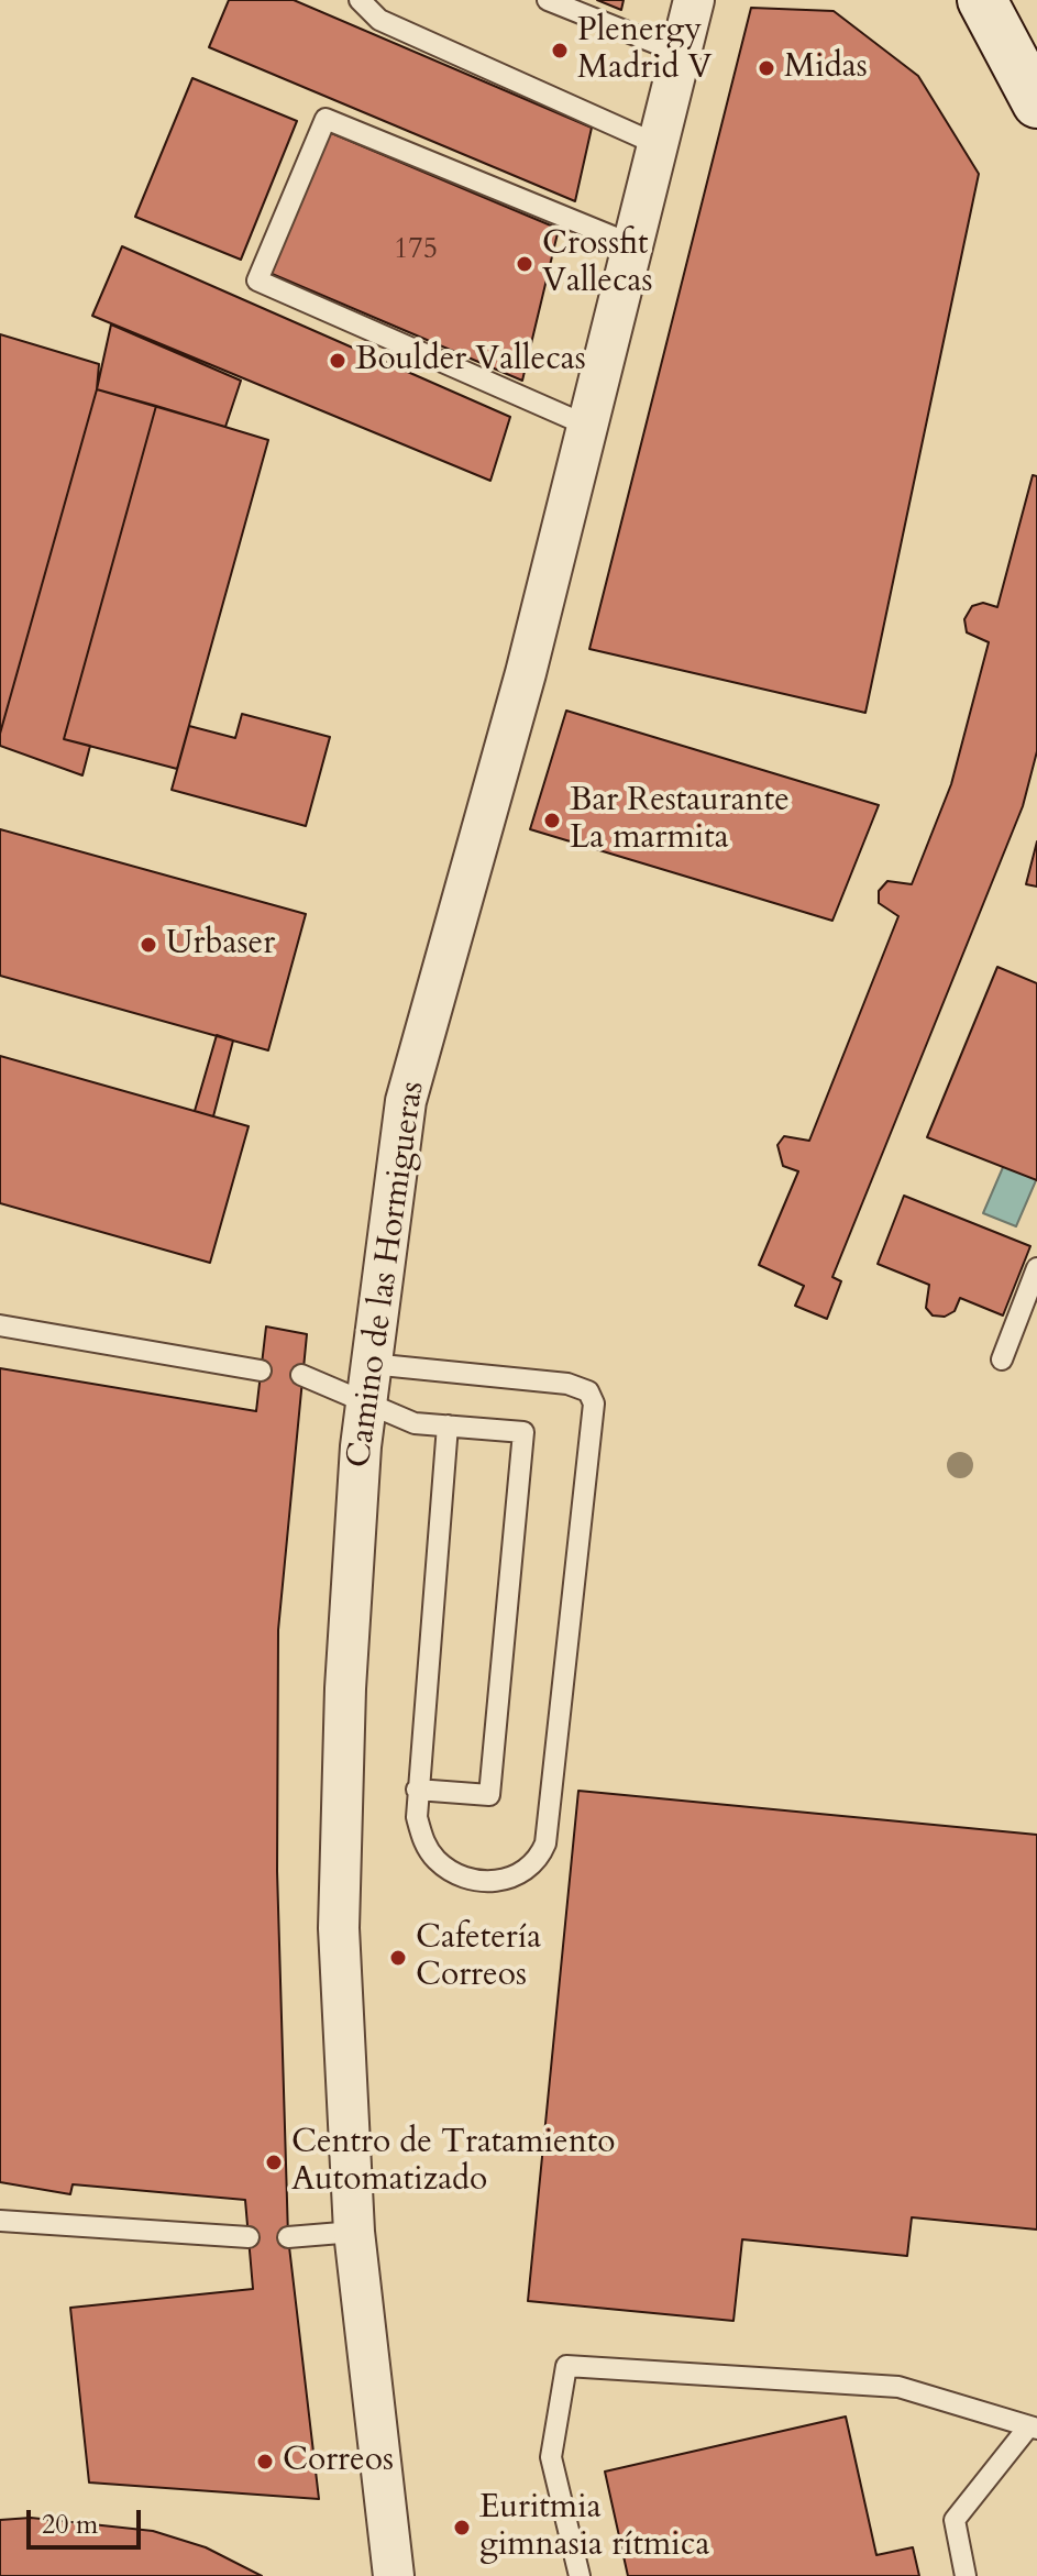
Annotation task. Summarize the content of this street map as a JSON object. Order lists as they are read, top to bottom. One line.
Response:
{"streets":{"street":["Camino de las Hormigueras"]},"places":["Plenergy Madrid V","Midas","Crossfit Vallecas","Boulder Vallecas","Bar Restaurante La marmita","Urbaser","Cafetería Correos","Centro de Tratamiento Automatizado","Correos","Euritmia gimnasia rítmica"],"house_numbers":["175"],"scale_bar":"20 m"}
